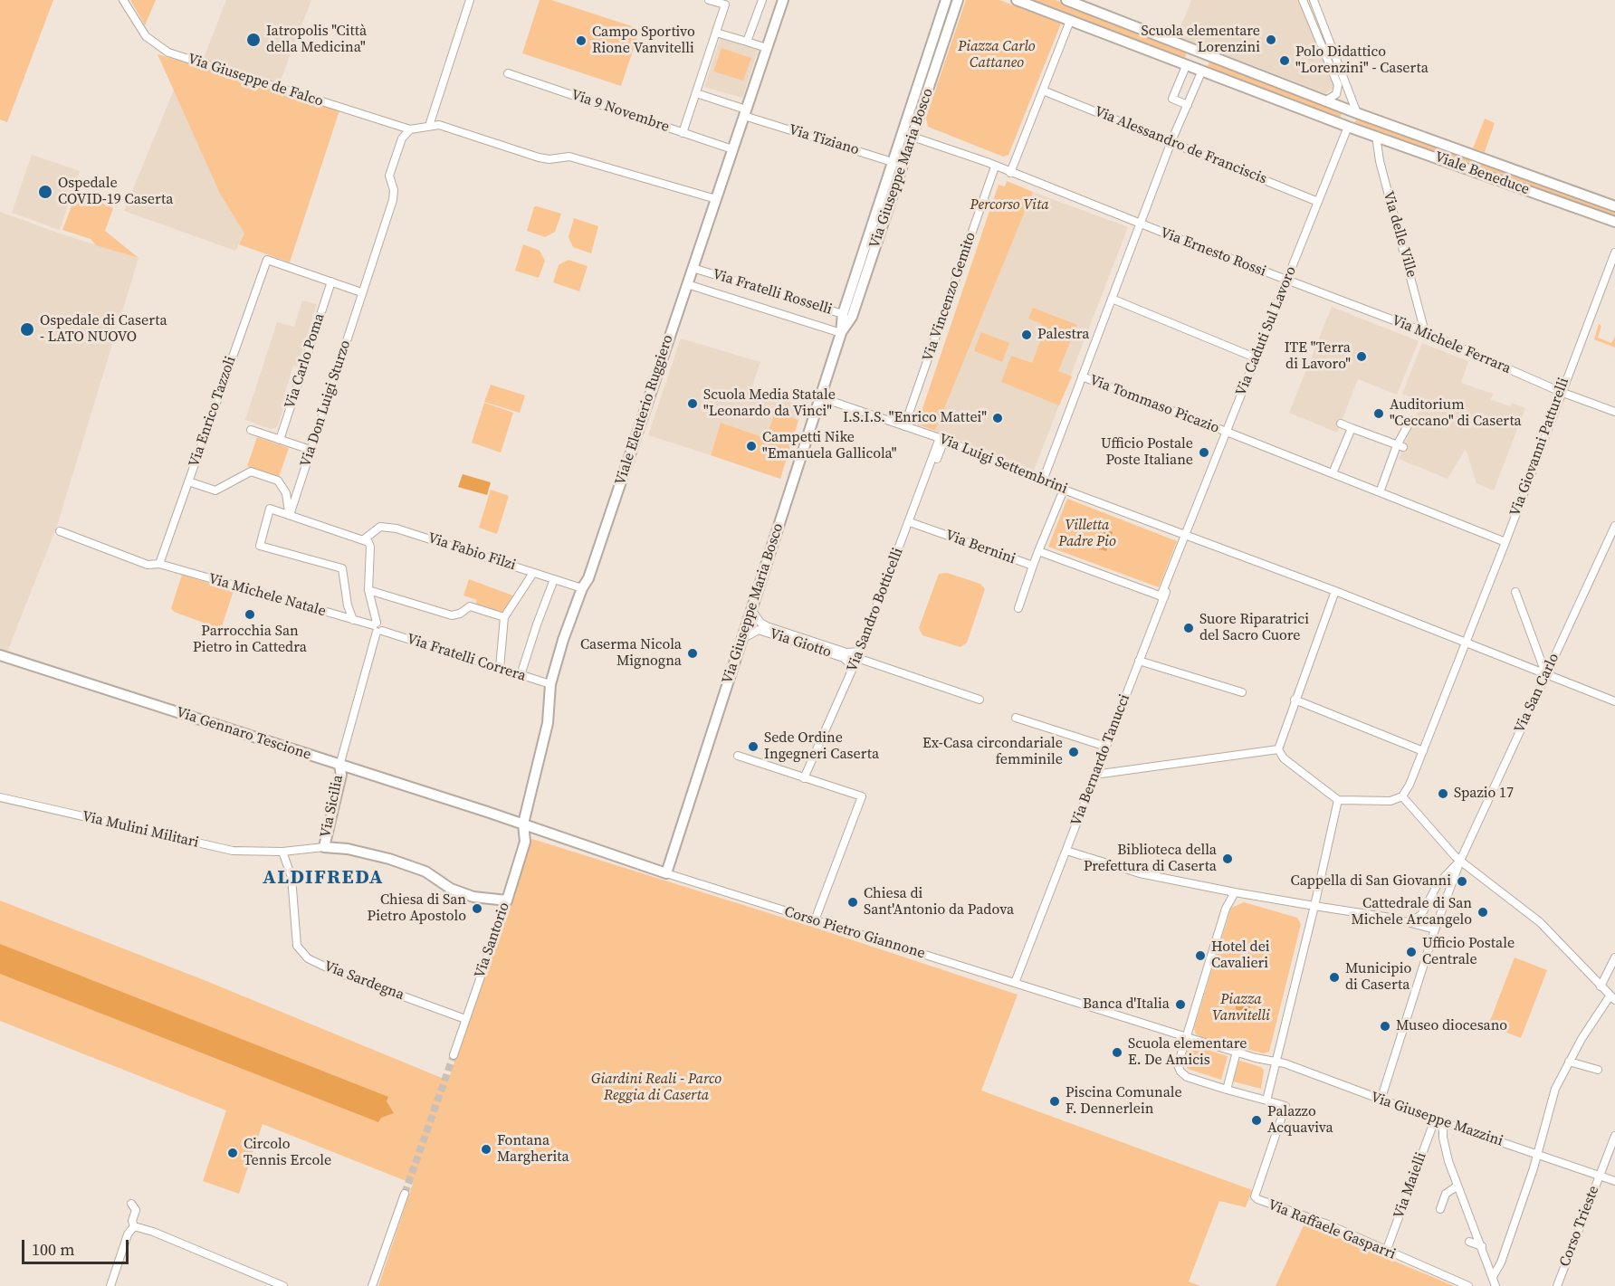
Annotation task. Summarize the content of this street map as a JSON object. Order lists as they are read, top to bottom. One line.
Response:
{"streets":{"street":["Via Giuseppe de Falco","Via 9 Novembre","Via Tiziano","Via Alessandro de Franciscis","Via Giuseppe Maria Bosco","Viale Beneduce","Via delle Ville","Via Ernesto Rossi","Via Fratelli Rosselli","Via Vincenzo Gemito","Via Caduti Sul Lavoro","Via Michele Ferrara","Via Carlo Poma","Via Don Luigi Sturzo","Via Tommaso Picazio","Viale Eleuterio Ruggiero","Via Enrico Tazzoli","Via Giovanni Patturelli","Via Luigi Settembrini","Via Bernini","Via Fabio Filzi","Via Michele Natale","Via Sandro Botticelli","Via Giotto","Via Fratelli Correra","Via San Carlo","Via Gennaro Tescione","Via Bernardo Tanucci","Via Sicilia","Via Mulini Militari","Corso Pietro Giannone","Via Santorio","Via Sardegna","Via Giuseppe Mazzini","Via Maielli","Corso Trieste","Via Raffaele Gasparri"]},"crossings":[["Via Giuseppe de Falco","Via Don Luigi Sturzo"],["Via 9 Novembre","Viale Eleuterio Ruggiero"],["Via Tiziano","Via Giuseppe Maria Bosco"],["Via Tiziano","Viale Eleuterio Ruggiero"],["Via Alessandro de Franciscis","Via Caduti Sul Lavoro"],["Via Giuseppe Maria Bosco","Via Fratelli Rosselli"],["Via Giuseppe Maria Bosco","Via Luigi Settembrini"],["Via Giuseppe Maria Bosco","Via Giotto"],["Via Giuseppe Maria Bosco","Corso Pietro Giannone"],["Viale Beneduce","Via delle Ville"],["Viale Beneduce","Via Caduti Sul Lavoro"],["Via delle Ville","Via Michele Ferrara"],["Via Ernesto Rossi","Via Vincenzo Gemito"],["Via Ernesto Rossi","Via Caduti Sul Lavoro"],["Via Ernesto Rossi","Via Michele Ferrara"],["Via Fratelli Rosselli","Viale Eleuterio Ruggiero"],["Via Vincenzo Gemito","Via Luigi Settembrini"],["Via Caduti Sul Lavoro","Via Michele Ferrara"],["Via Caduti Sul Lavoro","Via Tommaso Picazio"],["Via Caduti Sul Lavoro","Via Luigi Settembrini"],["Via Caduti Sul Lavoro","Via Bernardo Tanucci"],["Via Michele Ferrara","Via Giovanni Patturelli"],["Via Carlo Poma","Via Enrico Tazzoli"],["Via Tommaso Picazio","Via Giovanni Patturelli"],["Viale Eleuterio Ruggiero","Via Fabio Filzi"],["Viale Eleuterio Ruggiero","Via Fratelli Correra"],["Viale Eleuterio Ruggiero","Via Gennaro Tescione"],["Viale Eleuterio Ruggiero","Corso Pietro Giannone"],["Viale Eleuterio Ruggiero","Via Santorio"],["Via Enrico Tazzoli","Via Michele Natale"],["Via Giovanni Patturelli","Via Luigi Settembrini"],["Via Luigi Settembrini","Via Sandro Botticelli"],["Via Luigi Settembrini","Via Bernardo Tanucci"],["Via Bernini","Via Sandro Botticelli"],["Via Bernini","Via Bernardo Tanucci"],["Via Michele Natale","Via Fratelli Correra"],["Via Sandro Botticelli","Via Giotto"],["Via Gennaro Tescione","Via Sicilia"],["Via Gennaro Tescione","Corso Pietro Giannone"],["Via Gennaro Tescione","Via Santorio"],["Via Bernardo Tanucci","Corso Pietro Giannone"],["Via Sicilia","Via Mulini Militari"],["Via Mulini Militari","Via Sardegna"],["Corso Pietro Giannone","Via Santorio"],["Corso Pietro Giannone","Via Giuseppe Mazzini"],["Via Santorio","Via Sardegna"],["Via Giuseppe Mazzini","Via Maielli"],["Via Giuseppe Mazzini","Corso Trieste"],["Via Maielli","Via Raffaele Gasparri"]],"districts":["ALDIFREDA"],"parks":["Piazza Carlo Cattaneo","Percorso Vita","Villetta Padre Pio","Piazza Vanvitelli","Giardini Reali - Parco Reggia di Caserta"],"places":["Iatropolis \"Città della Medicina\"","Scuola elementare Lorenzini","Campo Sportivo Rione Vanvitelli","Polo Didattico \"Lorenzini\" - Caserta","Ospedale COVID-19 Caserta","Ospedale di Caserta - LATO NUOVO","Palestra","ITE \"Terra di Lavoro\"","Scuola Media Statale \"Leonardo da Vinci\"","Auditorium \"Ceccano\" di Caserta","I.S.I.S. \"Enrico Mattei\"","Campetti Nike \"Emanuela Gallicola\"","Ufficio Postale Poste Italiane","Parrocchia San Pietro in Cattedra","Suore Riparatrici del Sacro Cuore","Caserma Nicola Mignogna","Sede Ordine Ingegneri Caserta","Ex-Casa circondariale femminile","Spazio 17","Biblioteca della Prefettura di Caserta","Cappella di San Giovanni","Chiesa di Sant'Antonio da Padova","Chiesa di San Pietro Apostolo","Cattedrale di San Michele Arcangelo","Ufficio Postale Centrale","Hotel dei Cavalieri","Municipio di Caserta","Banca d'Italia","Museo diocesano","Scuola elementare E. De Amicis","Piscina Comunale F. Dennerlein","Palazzo Acquaviva","Fontana Margherita","Circolo Tennis Ercole"],"scale_bar":"100 m"}
